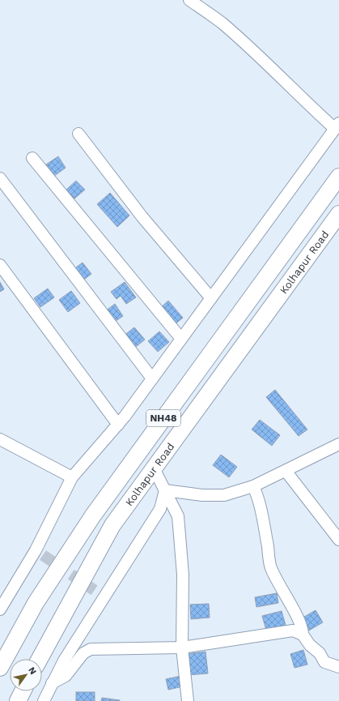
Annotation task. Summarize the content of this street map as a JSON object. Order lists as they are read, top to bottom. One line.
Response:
{"streets":{"highway":["Kolhapur Road","NH48"]},"north":"top right"}
